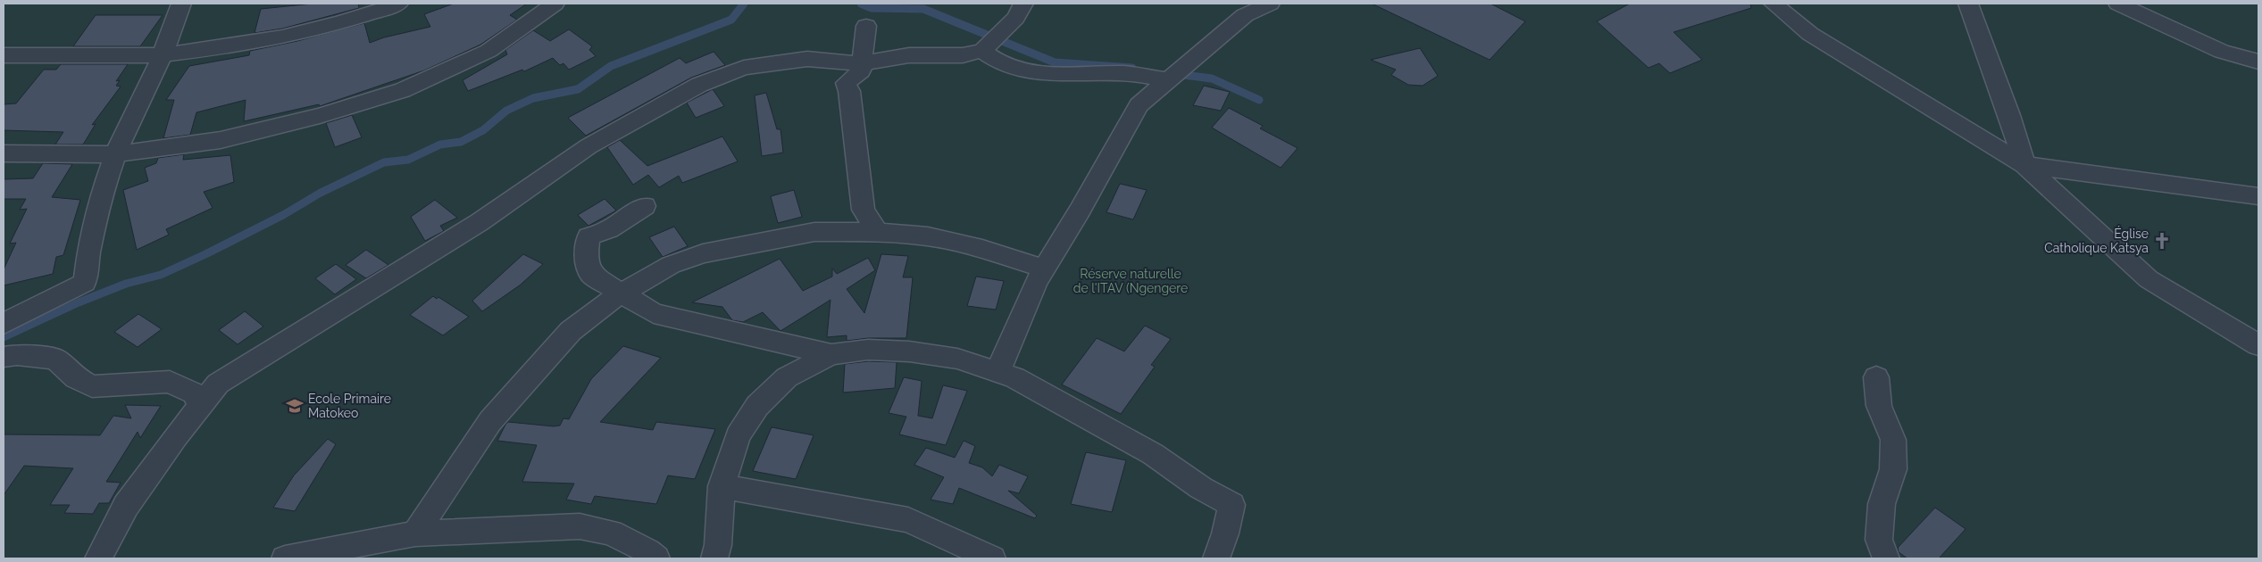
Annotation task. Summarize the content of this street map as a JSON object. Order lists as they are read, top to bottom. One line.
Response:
{"parks":["Réserve naturelle de l'ITAV (Ngengere"],"places":{"church":["Église Catholique Katsya"],"school or university":["Ecole Primaire Matokeo"]}}
